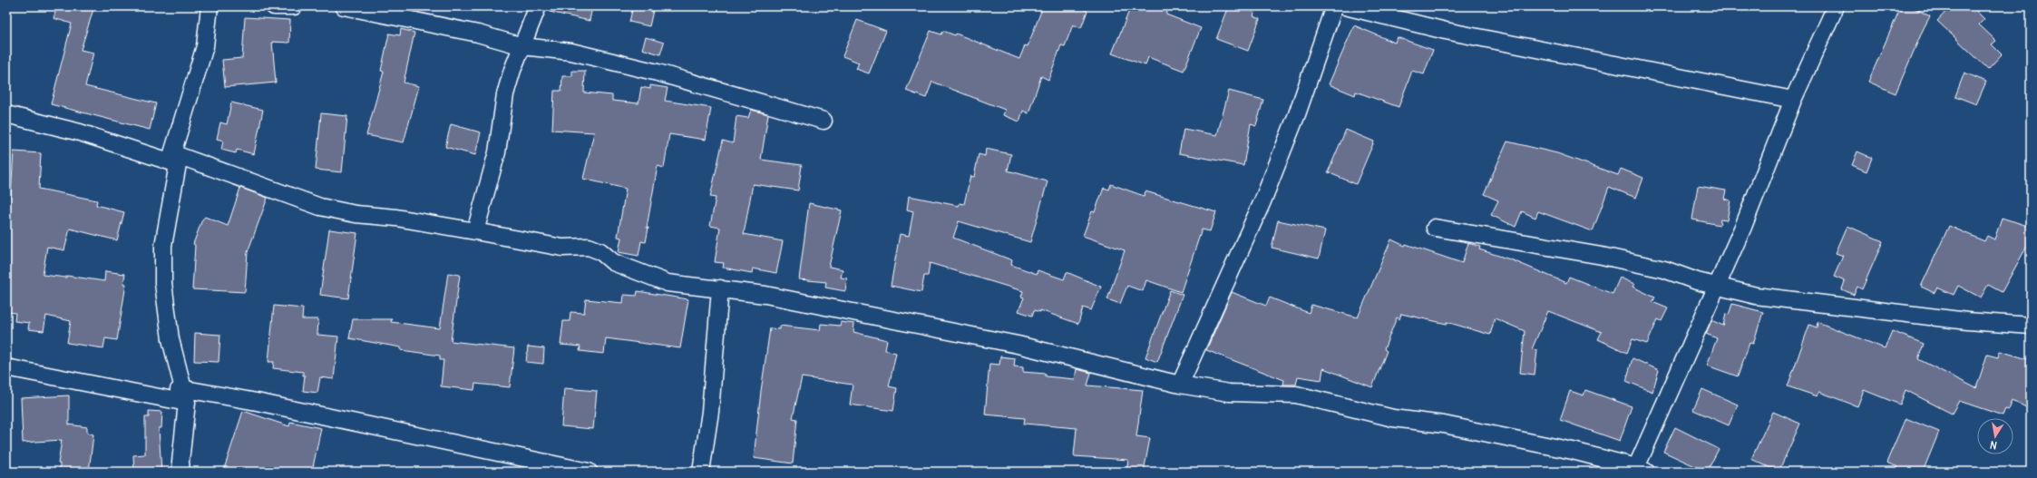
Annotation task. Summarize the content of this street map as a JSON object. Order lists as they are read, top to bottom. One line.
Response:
{"north":"bottom"}
